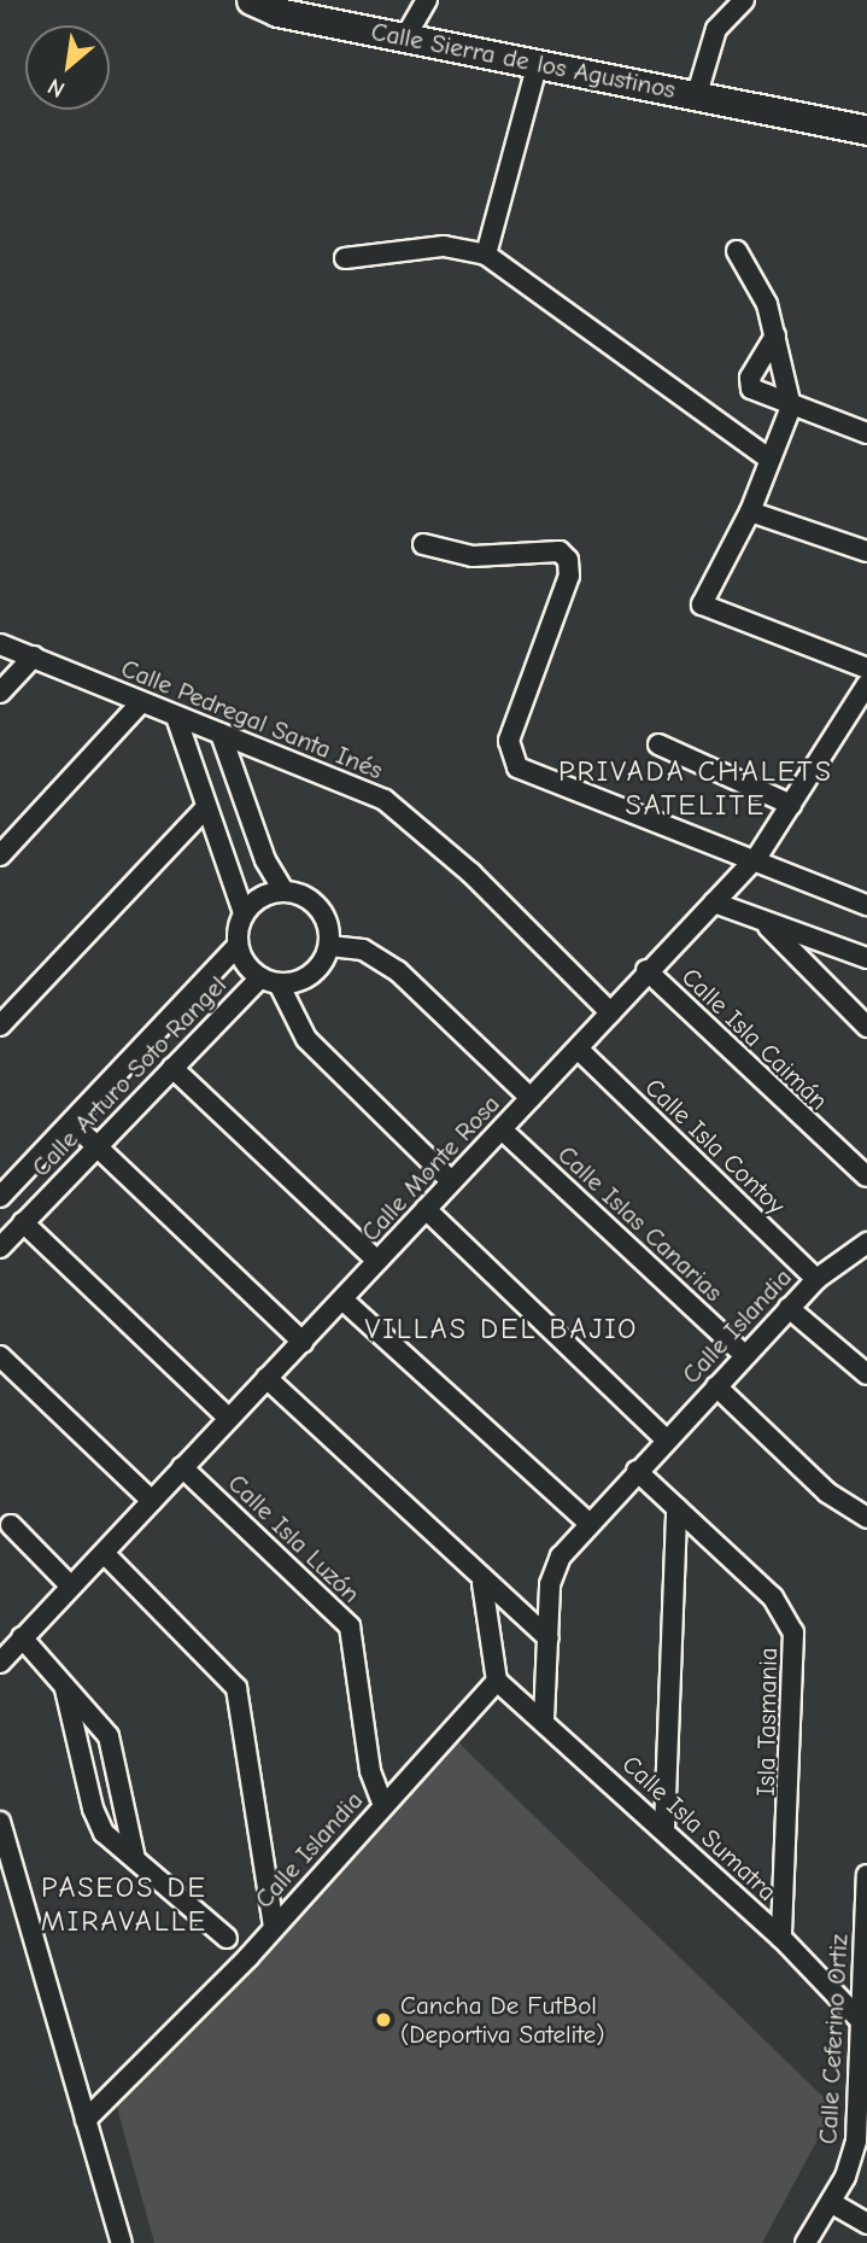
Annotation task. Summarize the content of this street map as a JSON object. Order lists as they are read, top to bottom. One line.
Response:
{"streets":{"street":["Calle Sierra de los Agustinos","Calle Pedregal Santa Inés","Calle Isla Caimán","Calle Arturo Soto Rangel","Calle Isla Contoy","Calle Monte Rosa","Calle Islas Canarias","Calle Islandia","Calle Isla Luzón","Isla Tasmania","Calle Isla Sumatra","Calle Ceferino Ortiz"]},"crossings":[["Calle Pedregal Santa Inés","Calle Monte Rosa"],["Calle Isla Caimán","Calle Monte Rosa"],["Calle Isla Contoy","Calle Monte Rosa"],["Calle Isla Contoy","Calle Islandia"],["Calle Monte Rosa","Calle Islas Canarias"],["Calle Monte Rosa","Calle Isla Luzón"],["Calle Islas Canarias","Calle Islandia"],["Calle Islandia","Calle Isla Luzón"],["Calle Islandia","Isla Tasmania"],["Calle Islandia","Calle Isla Sumatra"],["Isla Tasmania","Calle Isla Sumatra"],["Calle Isla Sumatra","Calle Ceferino Ortiz"]],"districts":["PRIVADA CHALETS SATELITE","VILLAS DEL BAJIO","PASEOS DE MIRAVALLE"],"places":["Cancha De FutBol (Deportiva Satelite)"],"north":"bottom left"}
